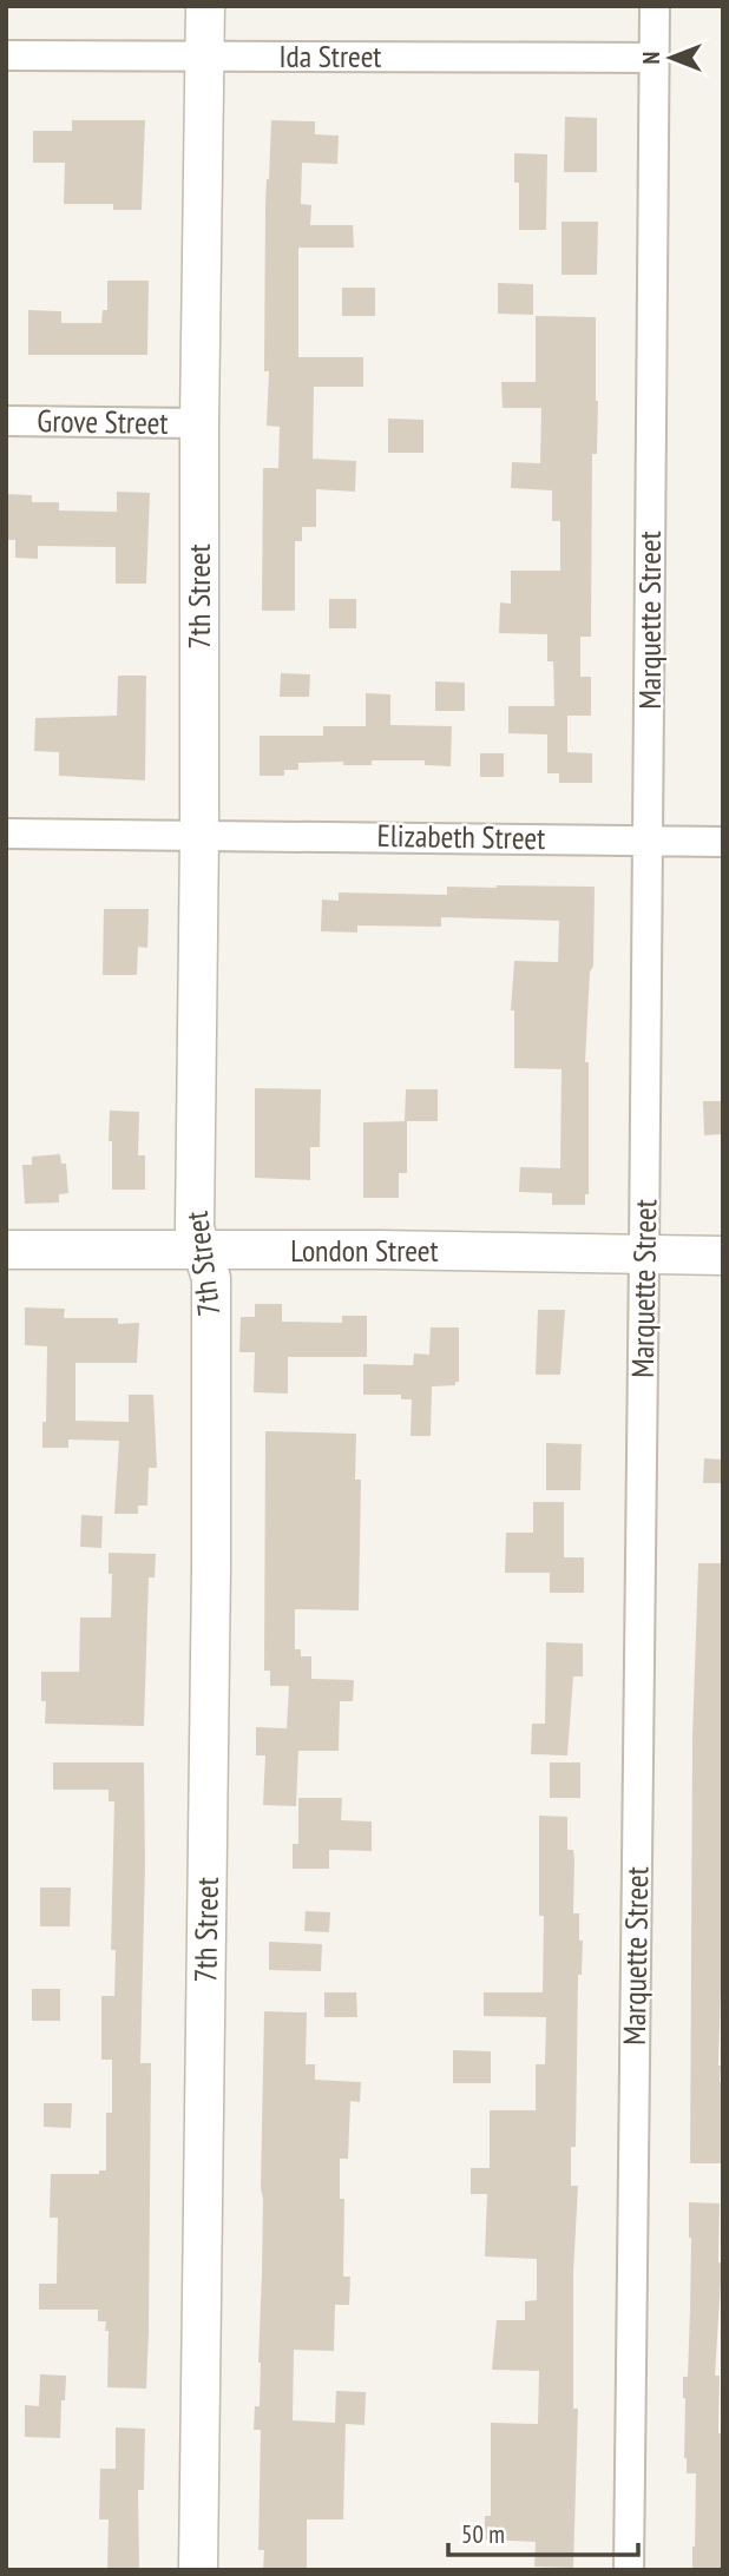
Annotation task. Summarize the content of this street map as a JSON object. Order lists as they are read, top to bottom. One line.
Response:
{"streets":{"street":["Ida Street","Grove Street","7th Street","Marquette Street","Elizabeth Street","London Street"]},"crossings":[["Ida Street","7th Street"],["Ida Street","Marquette Street"],["Grove Street","7th Street"],["7th Street","Elizabeth Street"],["7th Street","London Street"],["Marquette Street","Elizabeth Street"],["Marquette Street","London Street"]],"scale_bar":"50 m","north":"left"}
